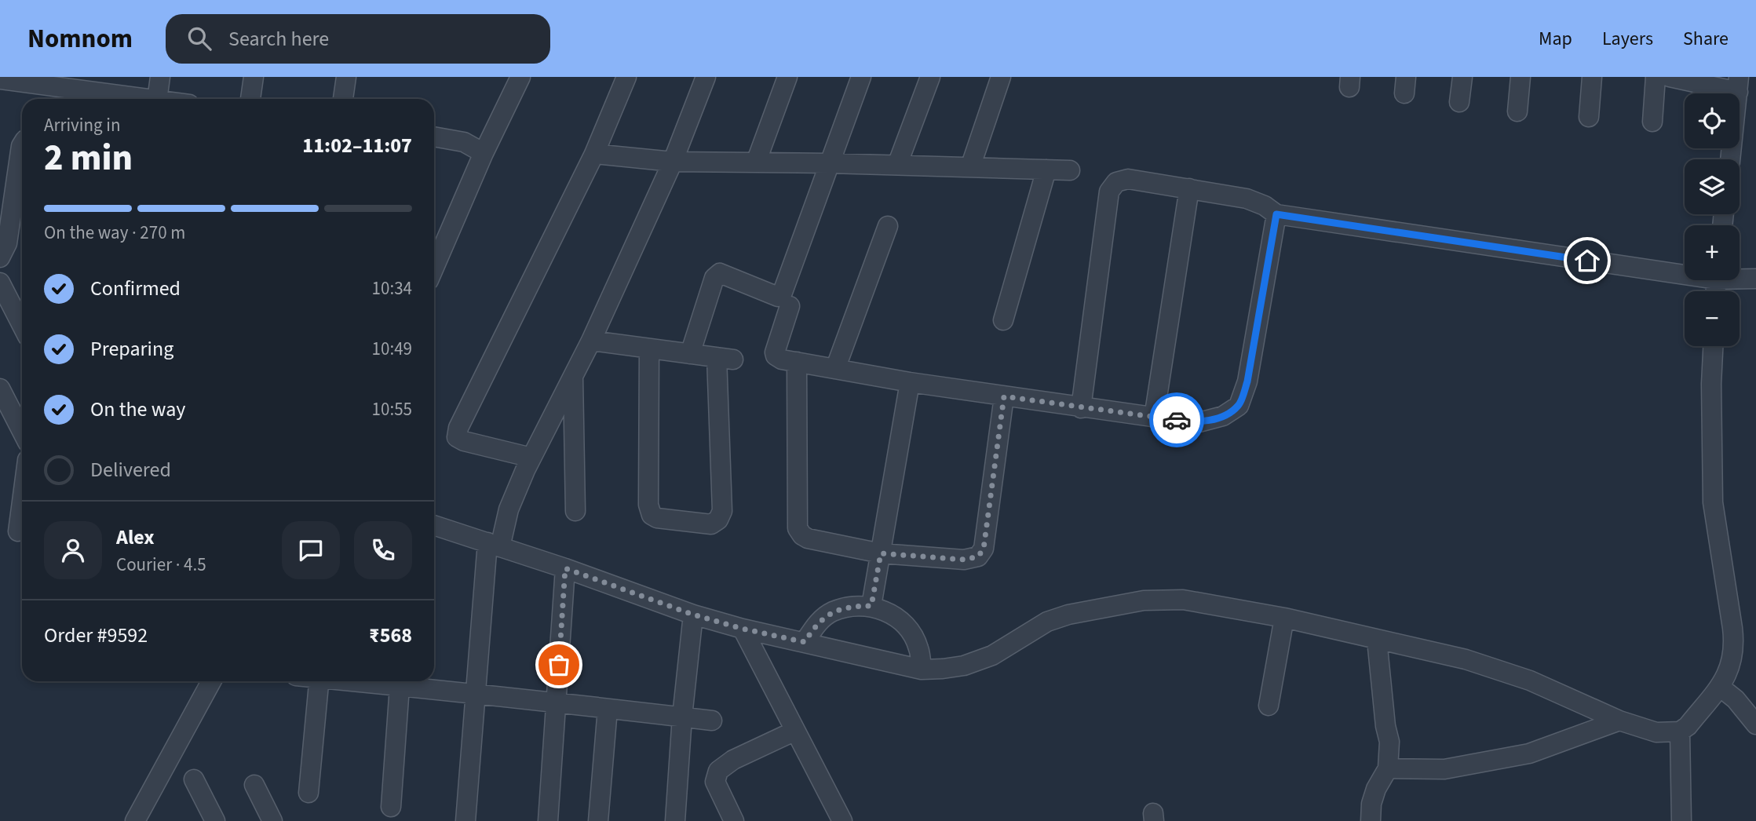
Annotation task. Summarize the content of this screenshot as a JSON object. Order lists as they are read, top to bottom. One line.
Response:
{"page":{"header":"Nomnom","search":"Search here","nav":["Map","Layers","Share"],"map_buttons":["+","−"],"heading":["2 min","Arriving in","11:02–11:07"],"panel":["Alex","Courier · 4.5","Order #9592","₹568"],"bar":"On the way · 270 m","list":[["Confirmed","10:34"],["Preparing","10:49"],["On the way","10:55"],"Delivered"]}}
